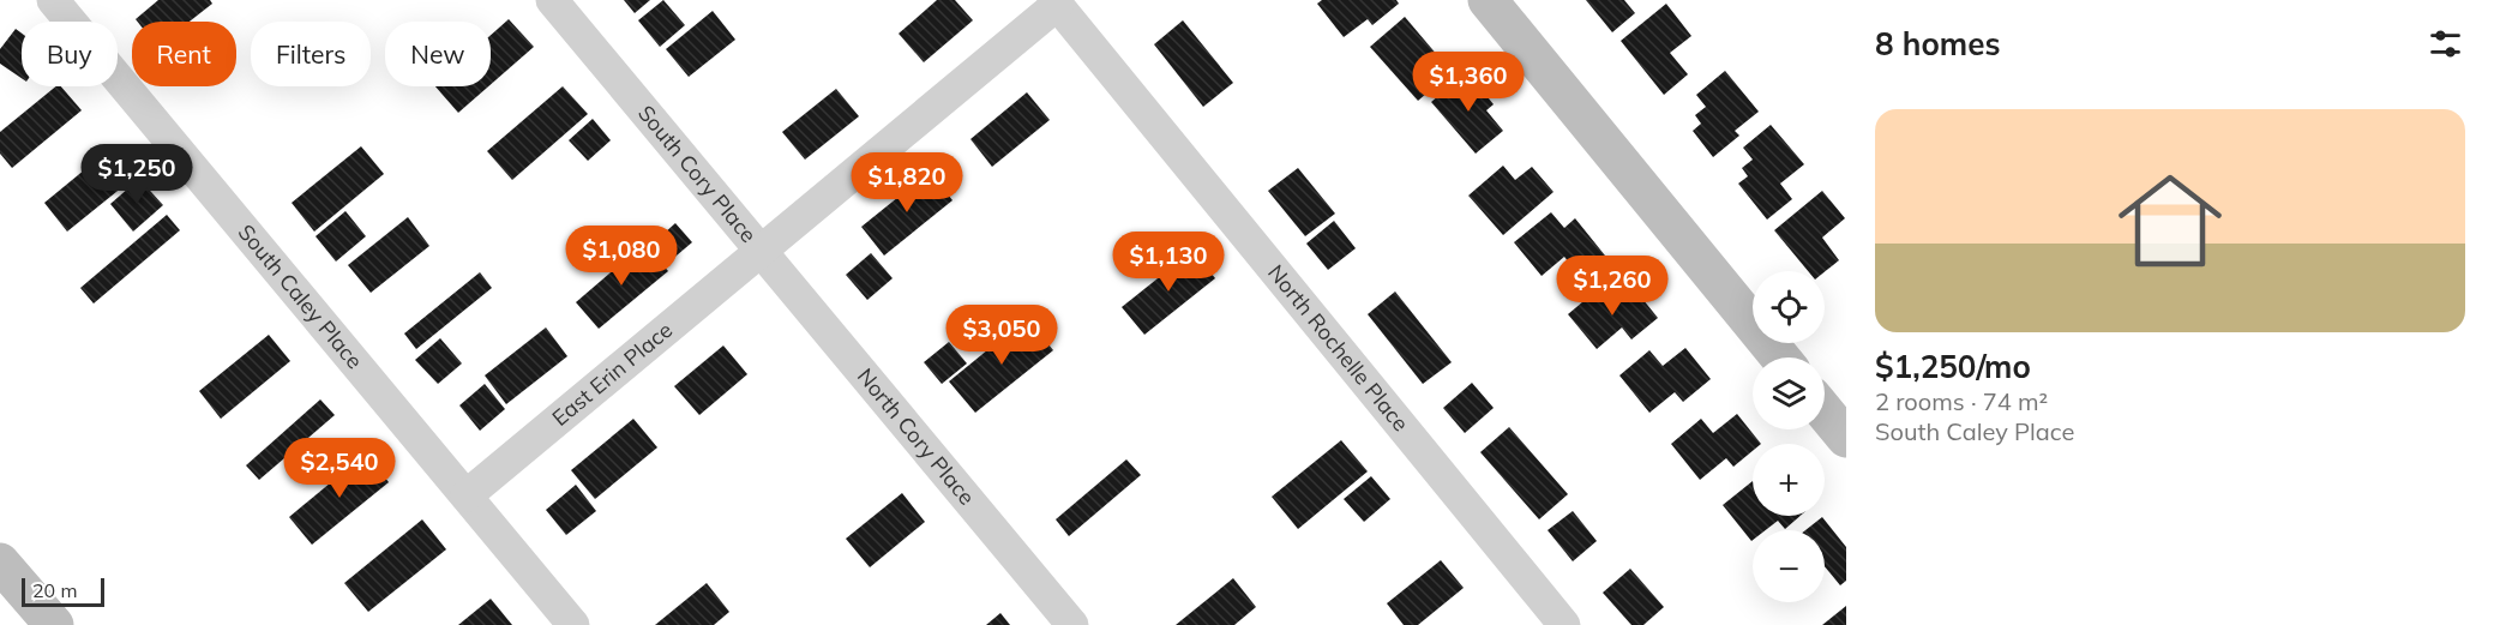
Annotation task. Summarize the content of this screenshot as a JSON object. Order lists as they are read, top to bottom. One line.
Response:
{"streets":{"street":["South Cory Place","South Caley Place","North Rochelle Place","East Erin Place","North Cory Place"]},"crossings":[["South Cory Place","East Erin Place"],["South Cory Place","North Cory Place"],["South Caley Place","East Erin Place"],["North Rochelle Place","East Erin Place"],["East Erin Place","North Cory Place"]],"scale_bar":"20 m","page":{"heading":"8 homes","chip":["Buy","Rent","Filters","New"],"price":["$1,360","$1,250","$1,820","$1,080","$1,130","$1,260","$3,050","$2,540"],"list":[{"name":"$1,250/mo","note":"2 rooms · 74 m² · South Caley Place"}],"map_buttons":["+","−"],"scale":"20 m"}}
